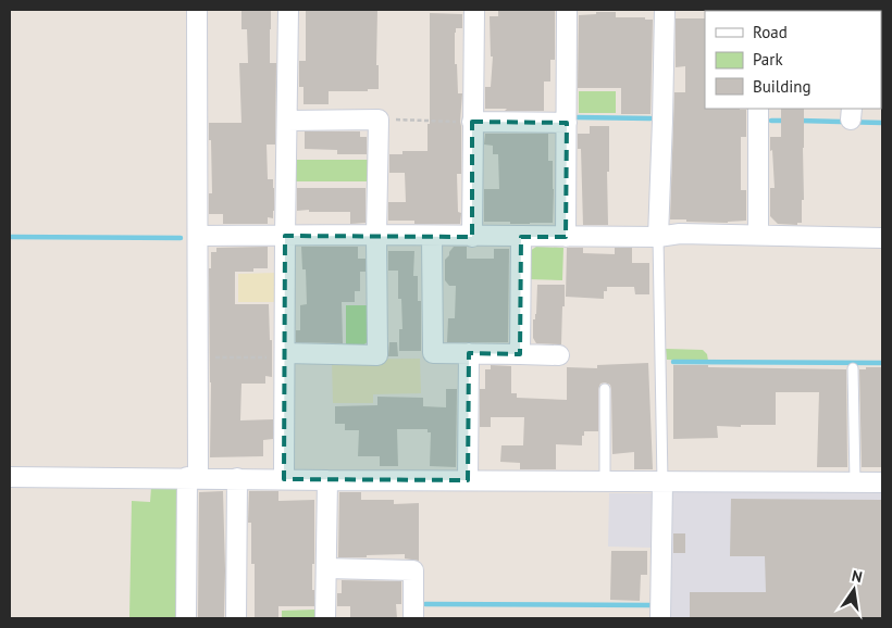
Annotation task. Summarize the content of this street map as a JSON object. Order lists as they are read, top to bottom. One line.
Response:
{"legend":["Road","Park","Building"],"north":"top"}
